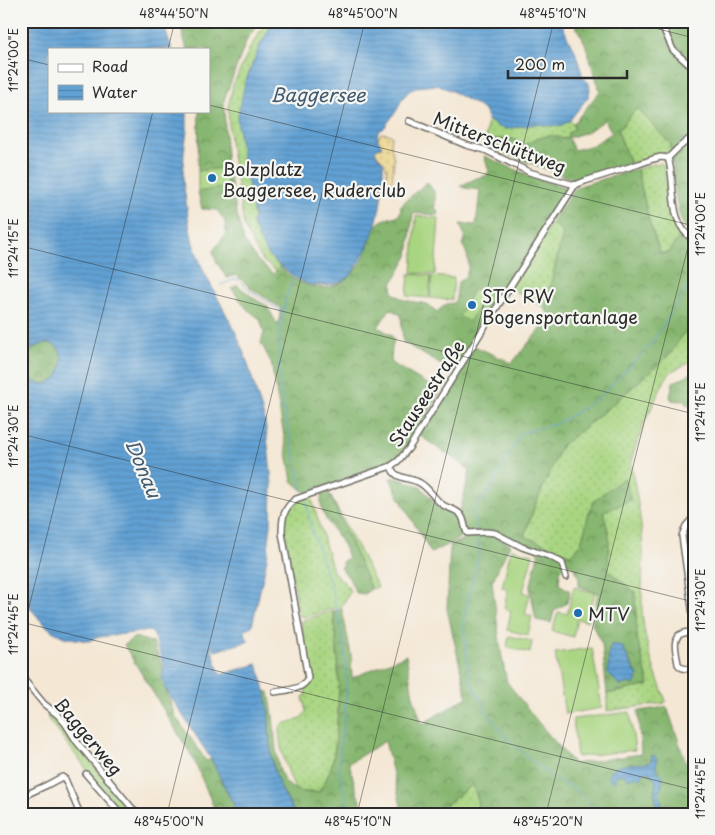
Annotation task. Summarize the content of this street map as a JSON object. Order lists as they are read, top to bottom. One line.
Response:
{"streets":{"street":["Mitterschüttweg","Stauseestraße","Baggerweg"]},"crossings":[["Mitterschüttweg","Stauseestraße"]],"water":["Baggersee","Donau"],"places":["Bolzplatz Baggersee, Ruderclub","STC RW Bogensportanlage","MTV"],"legend":["Road","Water"],"scale_bar":"200 m","coordinates":["48°44'50\"N","48°45'00\"N","48°45'10\"N","11°24'00\"E","11°24'15\"E","11°24'30\"E","11°24'45\"E","48°45'20\"N"]}
